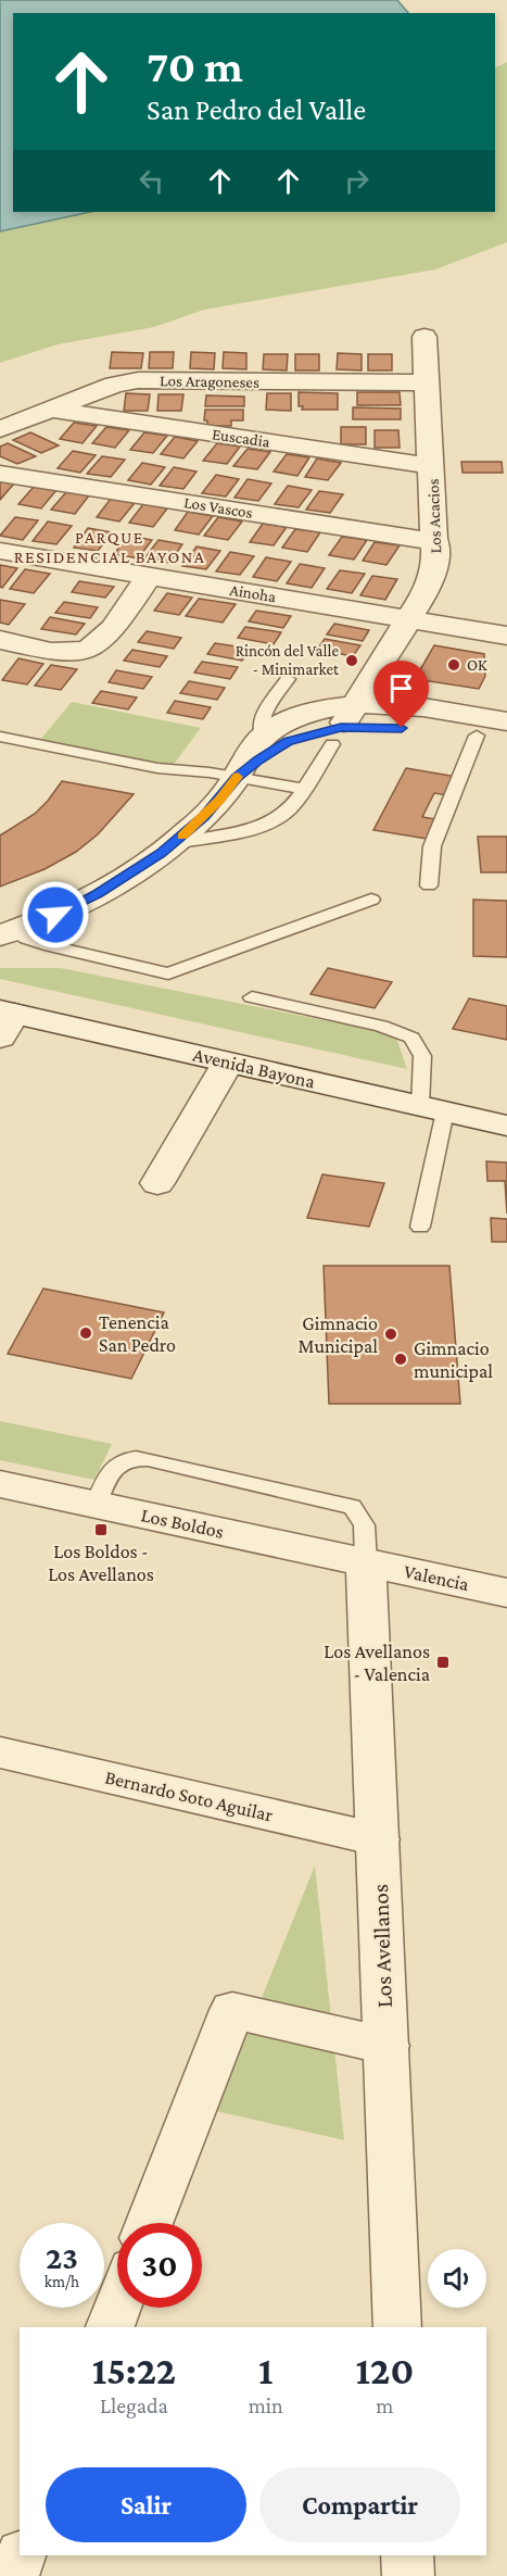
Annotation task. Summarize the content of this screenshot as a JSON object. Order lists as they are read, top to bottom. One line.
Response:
{"streets":{"street":["Los Aragoneses","Euscadia","Los Vascos","Los Acacios","Ainoha","Avenida Bayona","Los Boldos","Valencia","Bernardo Soto Aguilar","Los Avellanos"]},"crossings":[["Los Aragoneses","Euscadia"],["Los Aragoneses","Los Acacios"],["Euscadia","Los Acacios"],["Los Vascos","Los Acacios"],["Los Acacios","Ainoha"],["Los Boldos","Valencia"],["Los Boldos","Los Avellanos"],["Valencia","Los Avellanos"],["Bernardo Soto Aguilar","Los Avellanos"]],"districts":["PARQUE RESIDENCIAL BAYONA"],"places":{"other":["Rincón del Valle - Minimarket","OK","Tenencia San Pedro","Gimnacio Municipal","Gimnacio municipal"],"transit":["Los Boldos - Los Avellanos","Los Avellanos - Valencia"]},"page":{"turn":["70 m","San Pedro del Valle"],"speed":"23 km/h","limit":"30","eta":["15:22","Llegada","1","min","120","m"],"buttons":["Salir","Compartir"]}}
